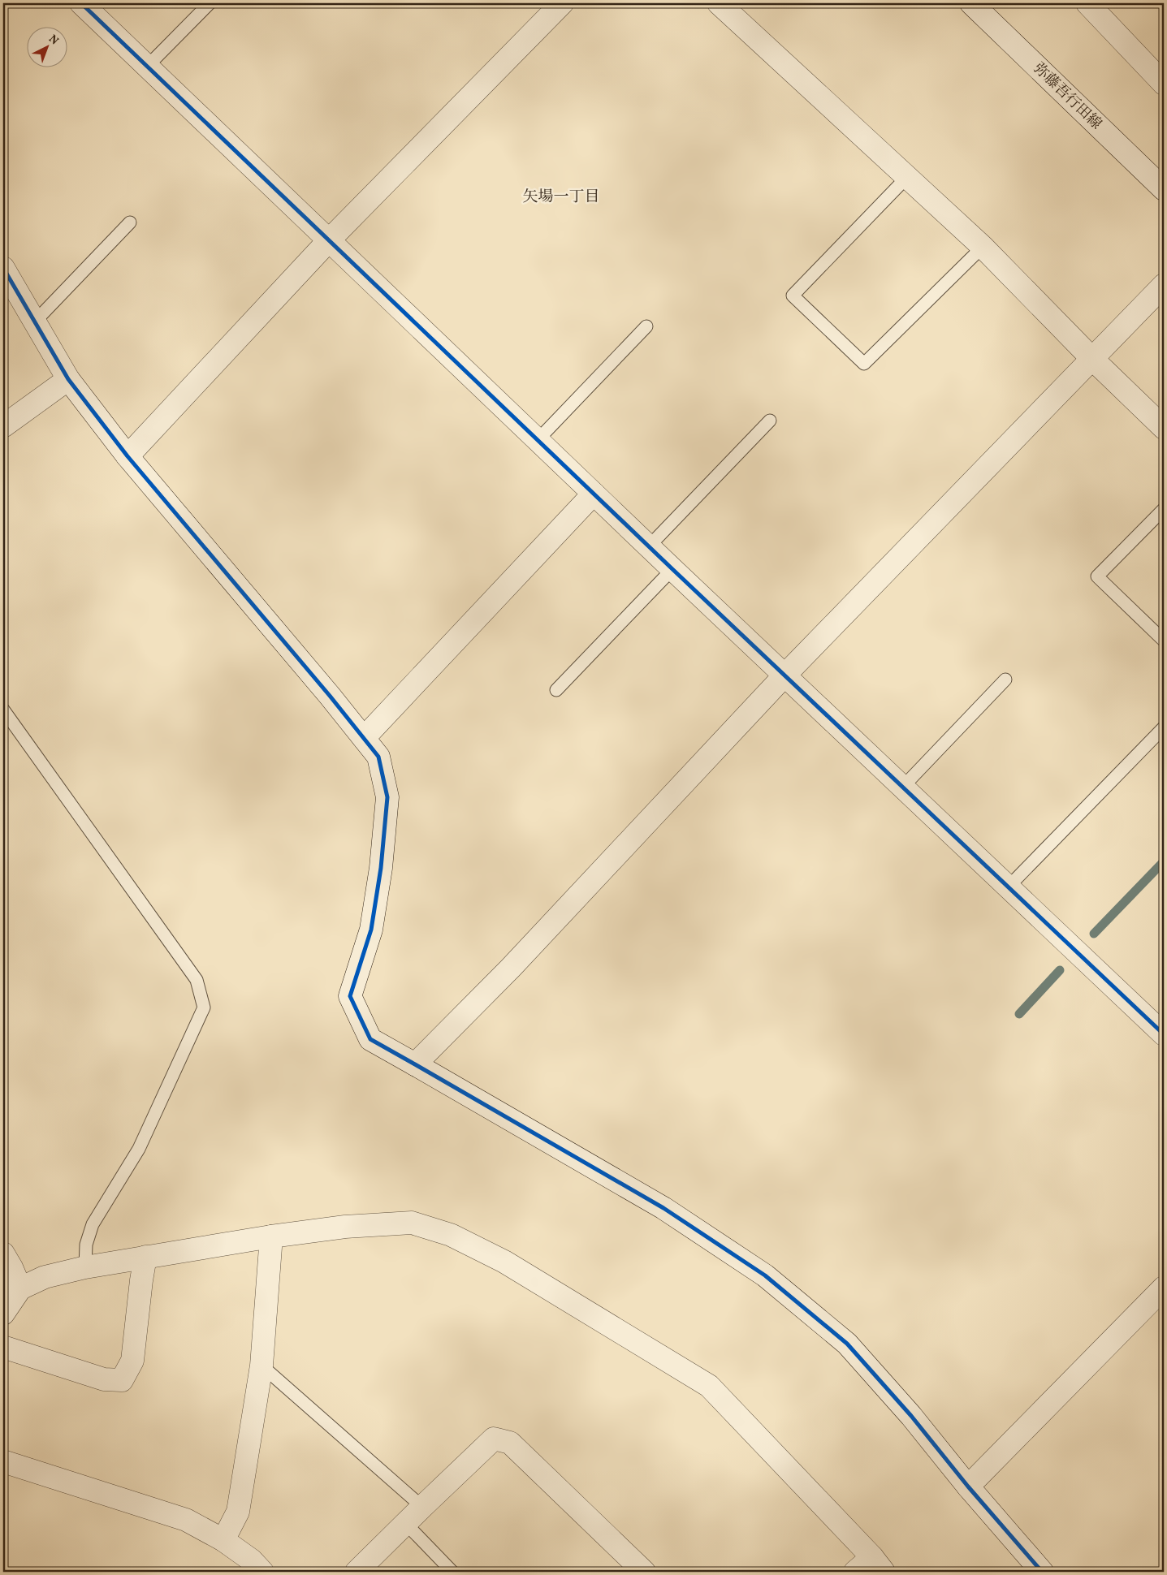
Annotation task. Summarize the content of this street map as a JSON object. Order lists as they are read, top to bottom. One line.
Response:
{"streets":{"street":["弥藤吾行田線"]},"districts":["矢場一丁目"],"north":"top right"}
